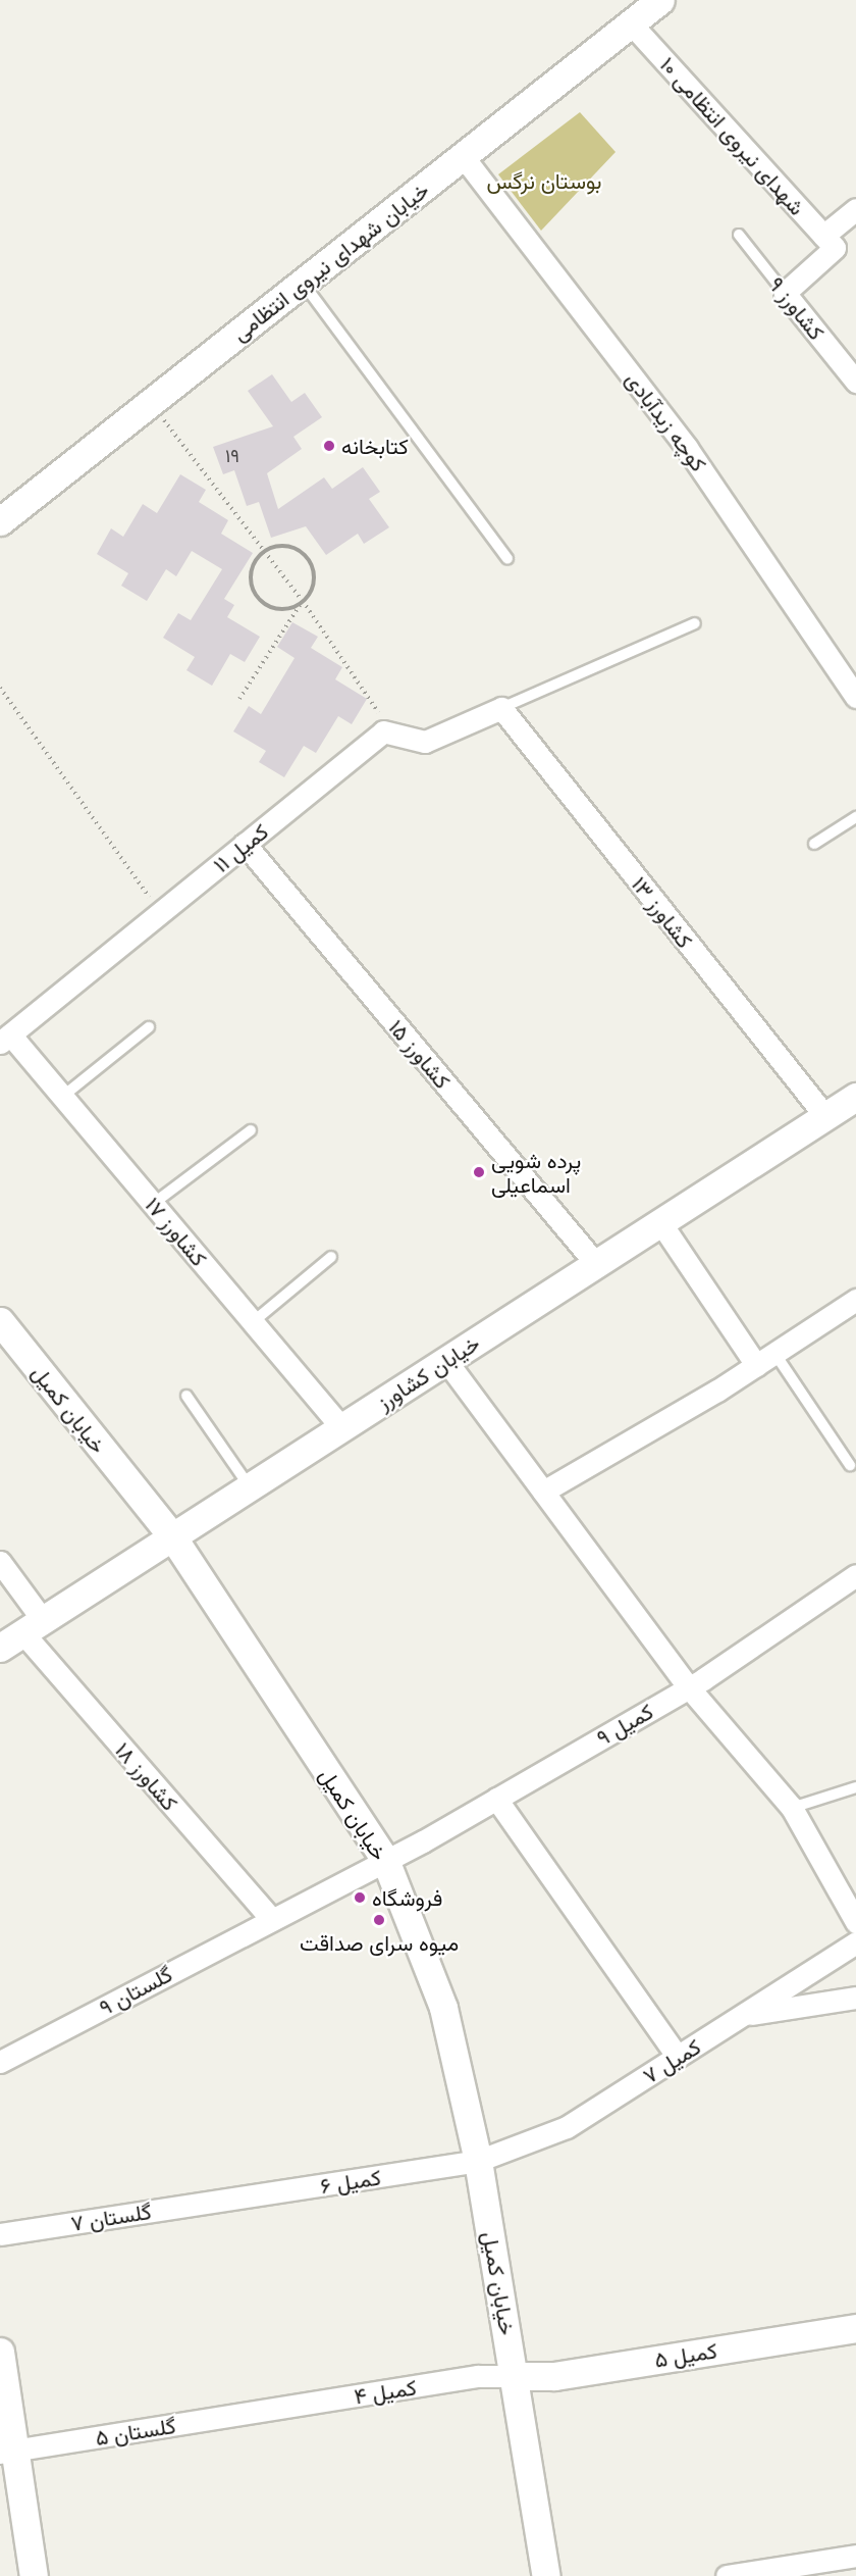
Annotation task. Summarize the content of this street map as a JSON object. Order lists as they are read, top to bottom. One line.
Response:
{"streets":{"street":["شهدای نیروی انتظامی ۱۰","خیابان شهدای نیروی انتظامی","کشاورز ۹","کوچه زیدآبادی","کمیل ۱۱","کشاورز ۱۳","کشاورز ۱۵","کشاورز ۱۷","خیابان کشاورز","خیابان کمیل","کمیل ۹","کشاورز ۱۸","گلستان ۹","کمیل ۷","کمیل ۶","گلستان ۷","کمیل ۵","کمیل ۴","گلستان ۵"]},"crossings":[["شهدای نیروی انتظامی ۱۰","خیابان شهدای نیروی انتظامی"],["خیابان شهدای نیروی انتظامی","کوچه زیدآبادی"],["کمیل ۱۱","کشاورز ۱۵"],["کمیل ۱۱","کشاورز ۱۷"],["کشاورز ۱۳","خیابان کشاورز"],["کشاورز ۱۵","خیابان کشاورز"],["کشاورز ۱۷","خیابان کشاورز"],["خیابان کشاورز","خیابان کمیل"],["خیابان کشاورز","کشاورز ۱۸"],["خیابان کمیل","کمیل ۹"],["خیابان کمیل","گلستان ۹"],["خیابان کمیل","کمیل ۷"],["خیابان کمیل","کمیل ۶"],["خیابان کمیل","کمیل ۵"],["خیابان کمیل","کمیل ۴"],["کمیل ۹","گلستان ۹"],["کشاورز ۱۸","گلستان ۹"],["کمیل ۷","کمیل ۶"],["کمیل ۶","گلستان ۷"],["کمیل ۵","کمیل ۴"],["کمیل ۴","گلستان ۵"]],"parks":["بوستان نرگس"],"places":["کتابخانه","پرده شویی اسماعیلی","فروشگاه","میوه سرای صداقت"],"house_numbers":["۱۹"]}
